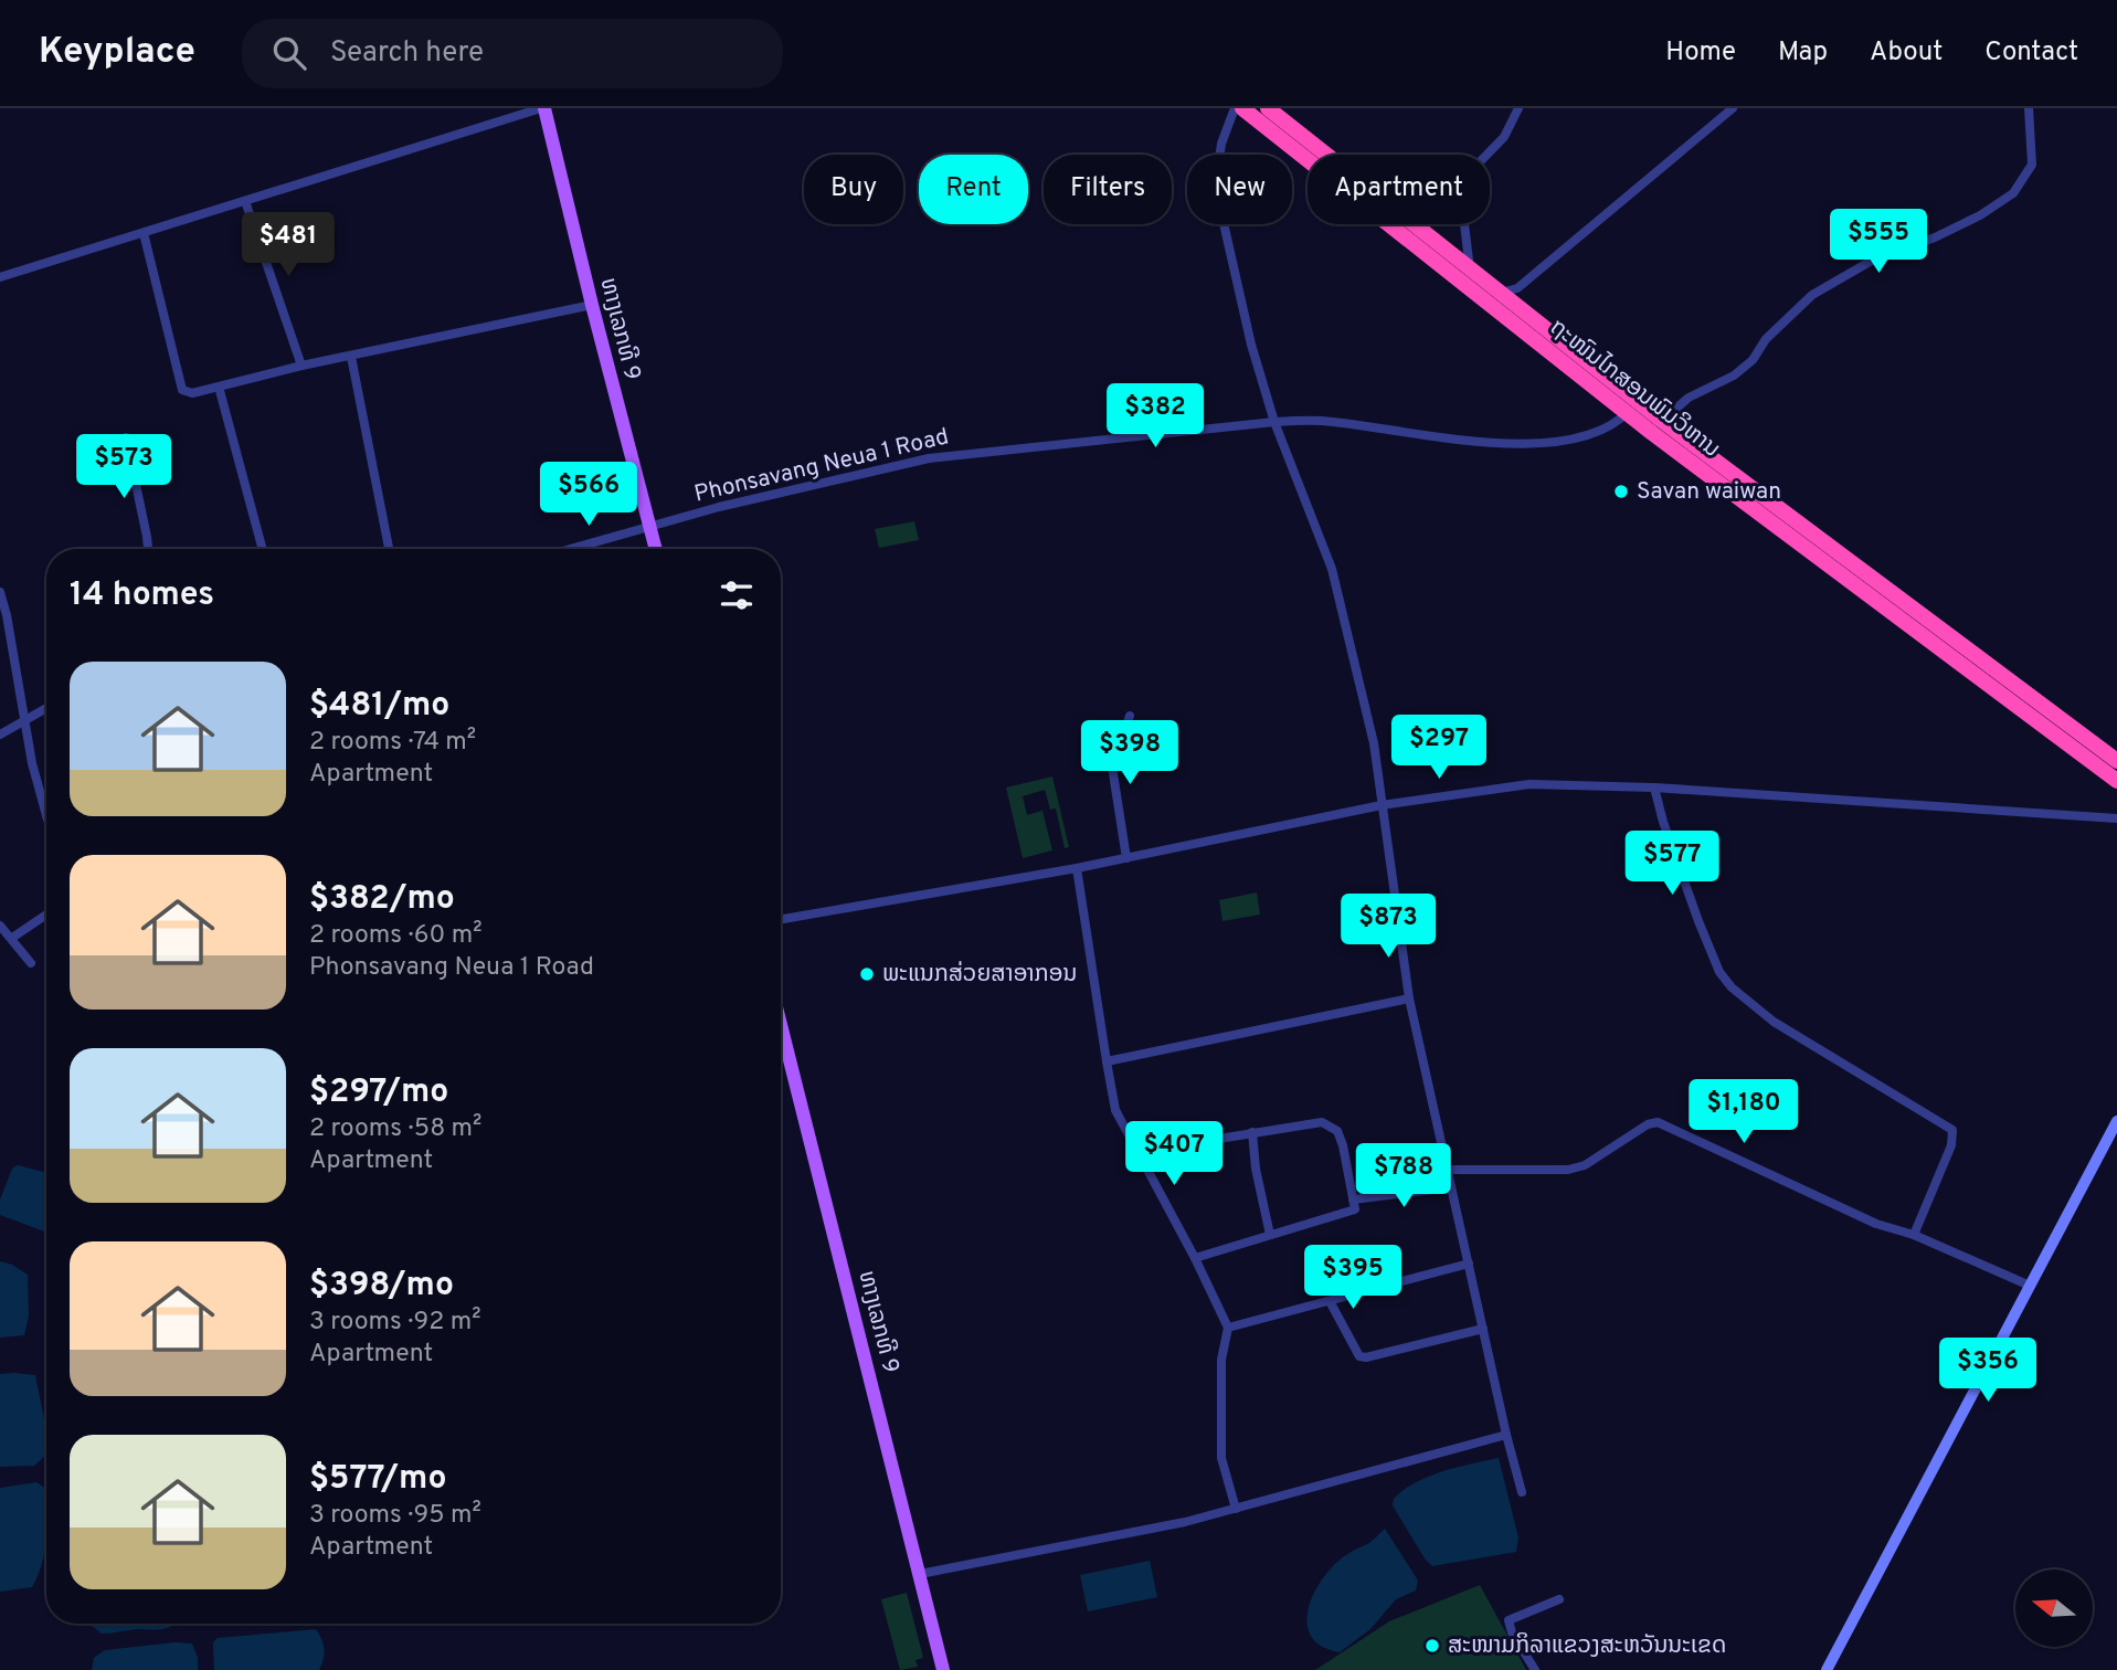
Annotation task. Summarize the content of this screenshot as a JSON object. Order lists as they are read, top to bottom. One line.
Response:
{"streets":{"highway":["ຖະໜົນໄກສອນພົມວິຫານ"],"main road":["ທາງເລກທີ 9"],"street":["Phonsavang Neua 1 Road"]},"crossings":[["ທາງເລກທີ 9","Phonsavang Neua 1 Road"],["ຖະໜົນໄກສອນພົມວິຫານ","Phonsavang Neua 1 Road"]],"places":["Savan waiwan","ພະແນກສ່ວຍສາອາກອນ","ສະໜາມກິລາແຂວງສະຫວັນນະເຂດ"],"north":"left","page":{"header":"Keyplace","search":"Search here","nav":["Home","Map","About","Contact"],"chip":["Buy","Rent","Filters","New","Apartment"],"price":["$555","$481","$382","$573","$566","$297","$398","$577","$873","$1,180","$407","$788","$395","$356"],"heading":"14 homes","list":[{"name":"$481/mo","note":"2 rooms · 74 m² · Apartment"},{"name":"$382/mo","note":"2 rooms · 60 m² · Phonsavang Neua 1 Road"},{"name":"$297/mo","note":"2 rooms · 58 m² · Apartment"},{"name":"$398/mo","note":"3 rooms · 92 m² · Apartment"},{"name":"$577/mo","note":"3 rooms · 95 m² · Apartment"}]}}
